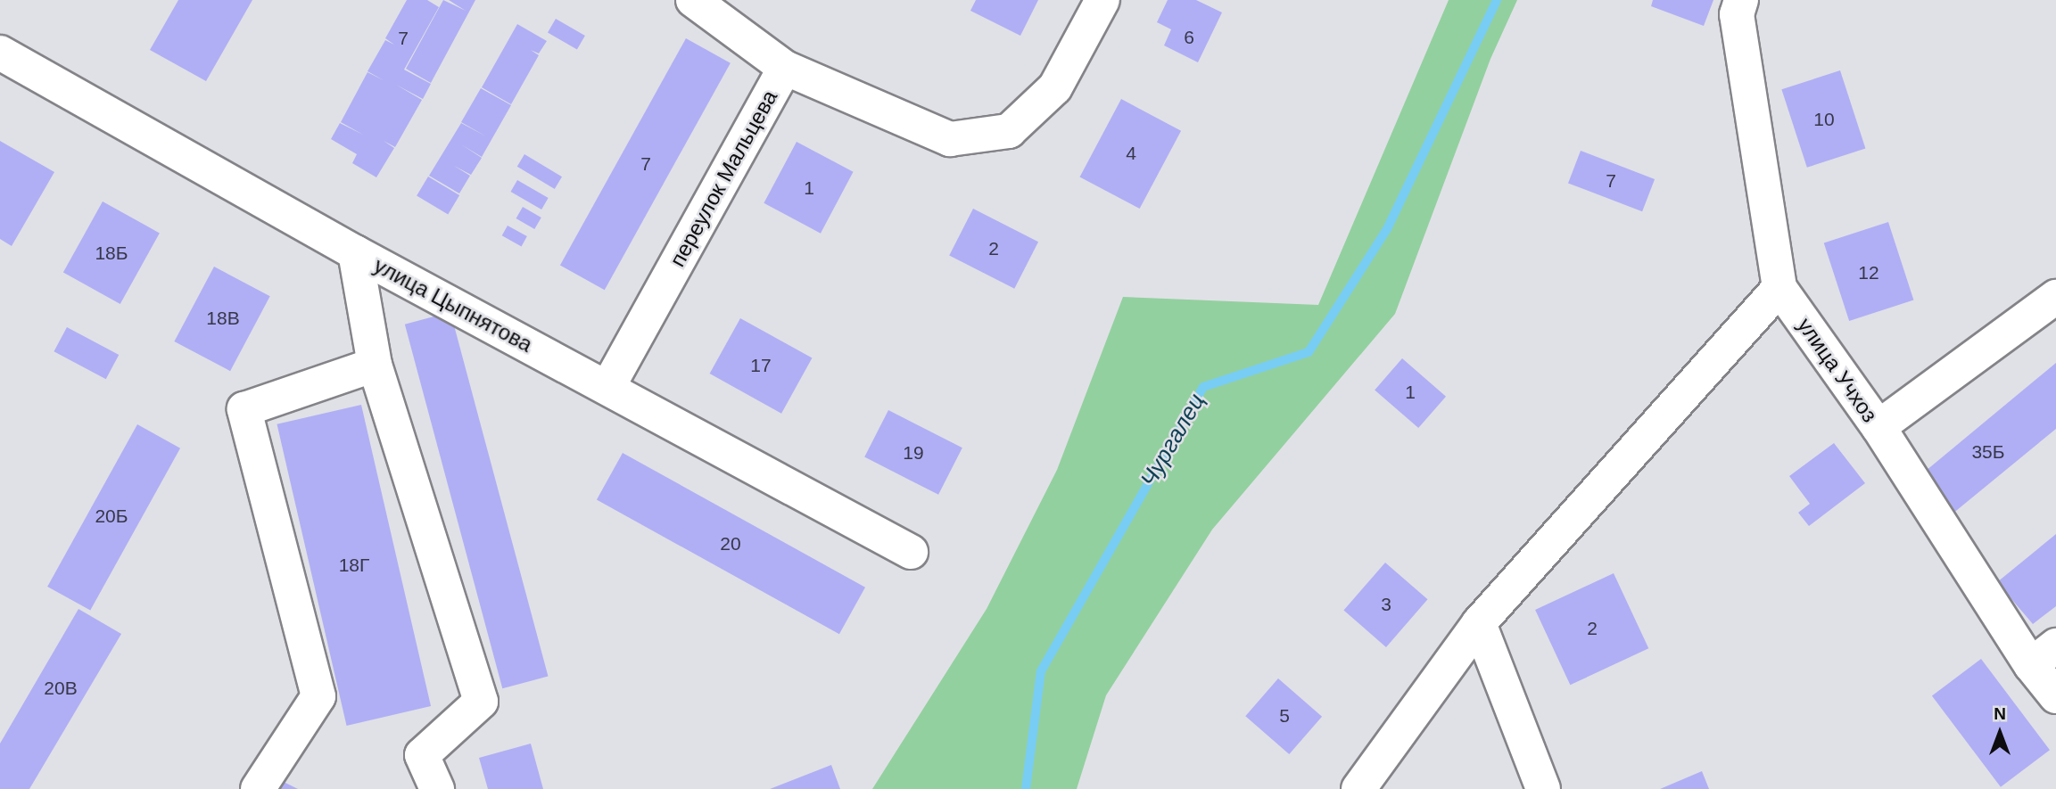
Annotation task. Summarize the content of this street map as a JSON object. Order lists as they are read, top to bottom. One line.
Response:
{"streets":{"street":["переулок Мальцева","улица Цыпнятова","улица Учхоз"]},"crossings":[["переулок Мальцева","улица Цыпнятова"]],"water":["Чургалец"],"house_numbers":["6","7","10","4","7","7","1","2","18Б","12","18В","17","1","35Б","19","20Б","20","18Г","3","2","20В","5"],"north":"top"}
